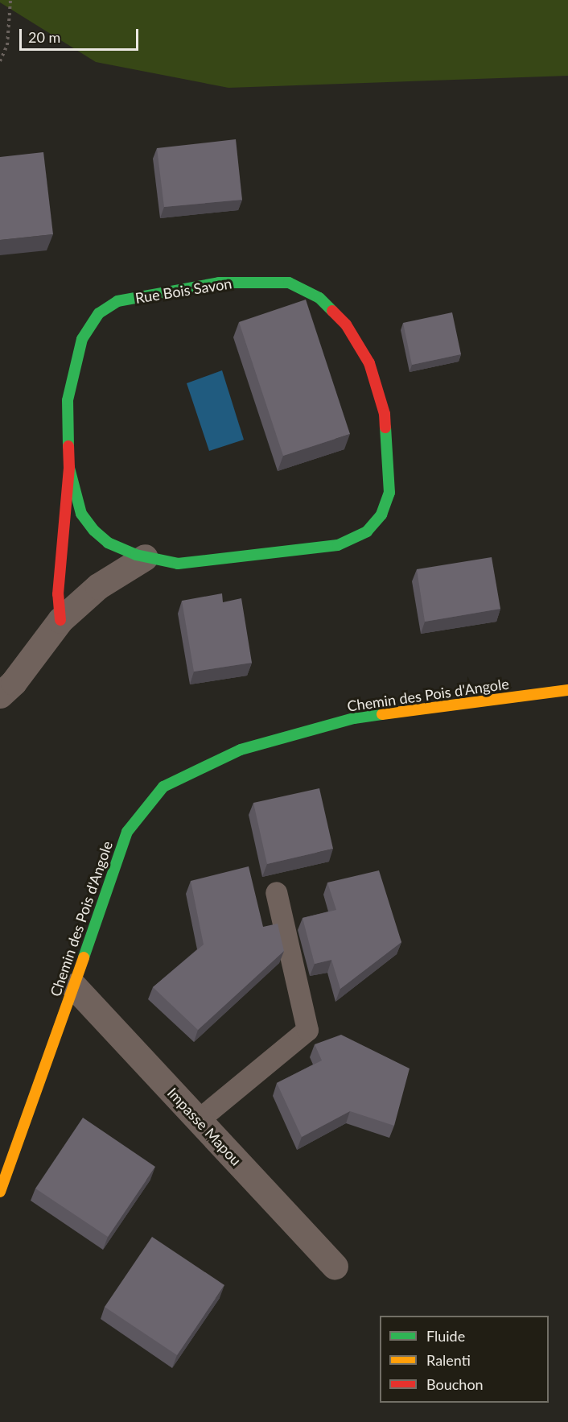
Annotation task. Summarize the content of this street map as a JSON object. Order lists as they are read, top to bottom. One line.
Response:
{"streets":{"street":["Rue Bois Savon","Chemin des Pois d'Angole","Impasse Mapou"]},"crossings":[["Chemin des Pois d'Angole","Impasse Mapou"]],"legend":["Fluide","Ralenti","Bouchon"],"scale_bar":"20 m"}
